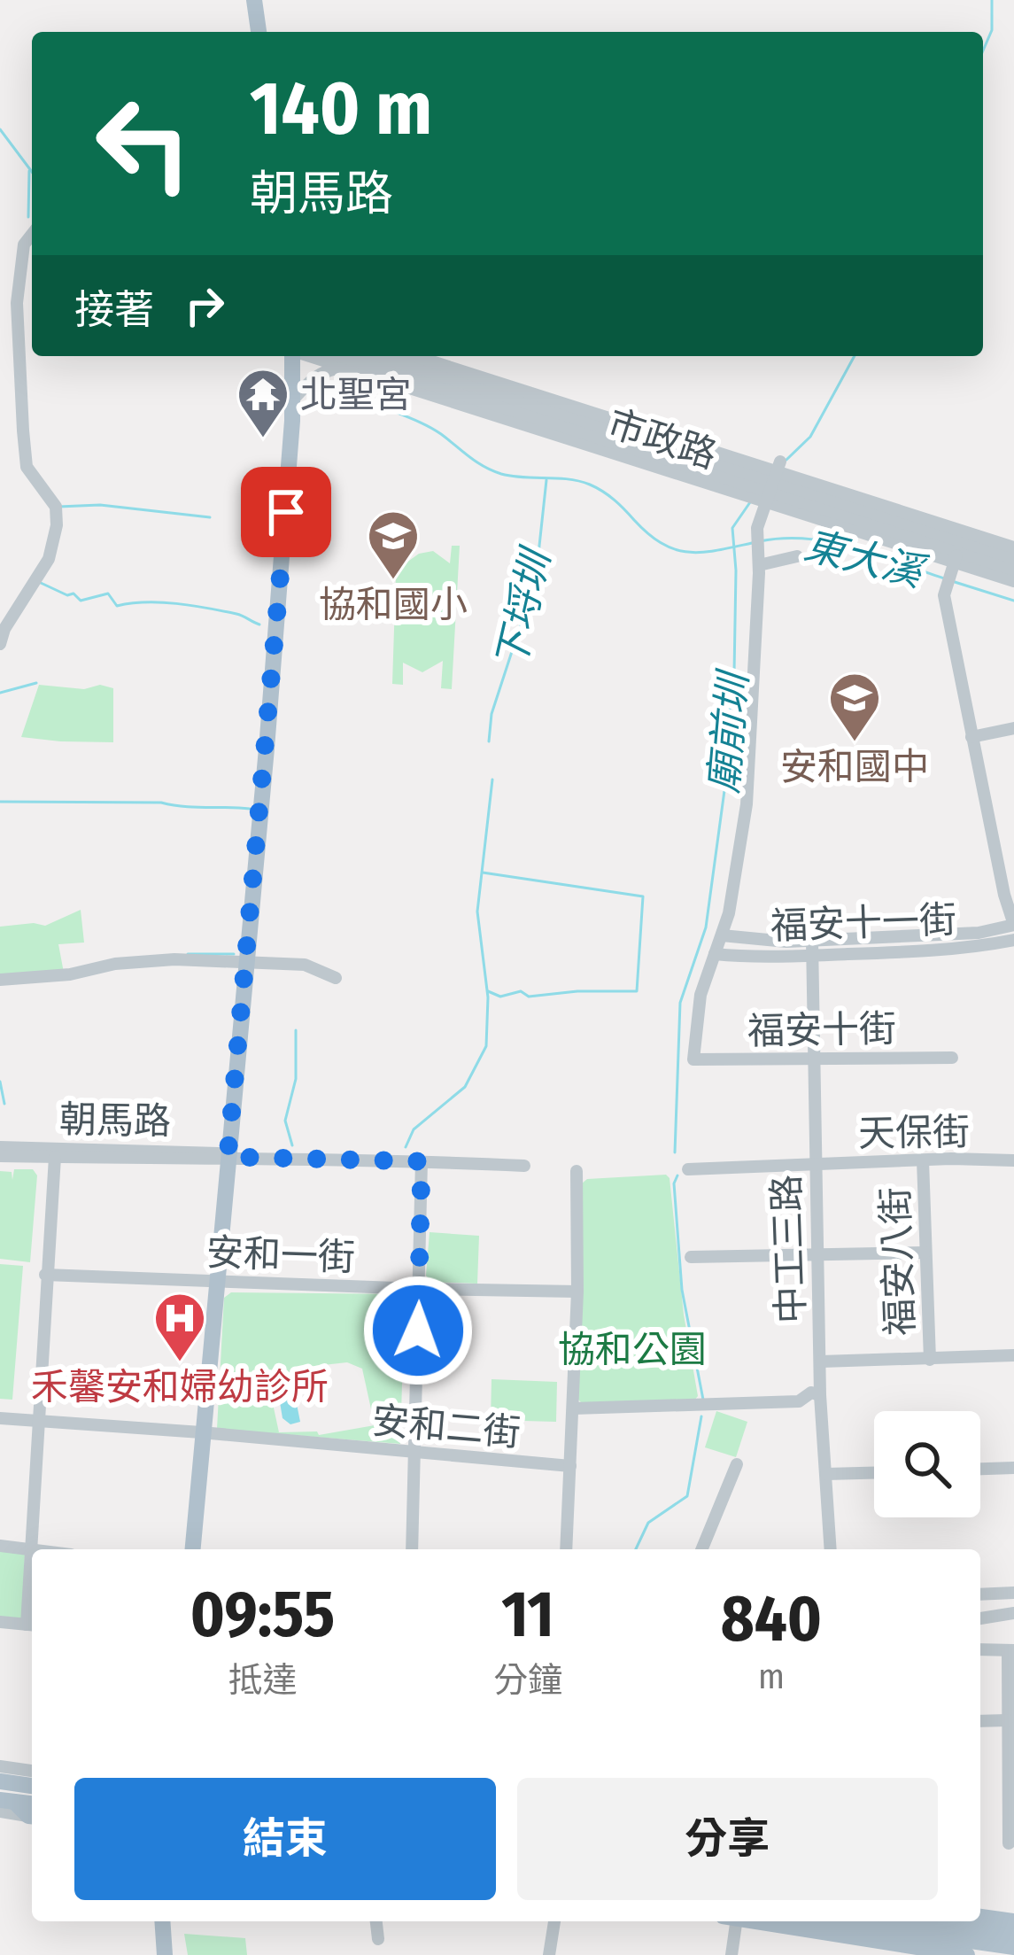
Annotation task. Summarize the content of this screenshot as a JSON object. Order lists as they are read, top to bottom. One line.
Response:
{"streets":{"street":["市政路","福安十一街","福安十街","朝馬路","天保街","中工三路","安和一街","福安八街","安和二街"]},"crossings":[["福安十一街","福安十街"],["福安十一街","中工三路"],["福安十街","中工三路"],["天保街","中工三路"],["天保街","福安八街"]],"water":["東大溪","下埒圳","廟前圳"],"parks":["協和公園"],"places":{"temple":["北聖宮"],"school or university":["協和國小","安和國中"],"hospital":["禾馨安和婦幼診所"]},"page":{"turn":["140 m","朝馬路"],"then":"接著","eta":["09:55","抵達","11","分鐘","840","m"],"buttons":["結束","分享"]}}
